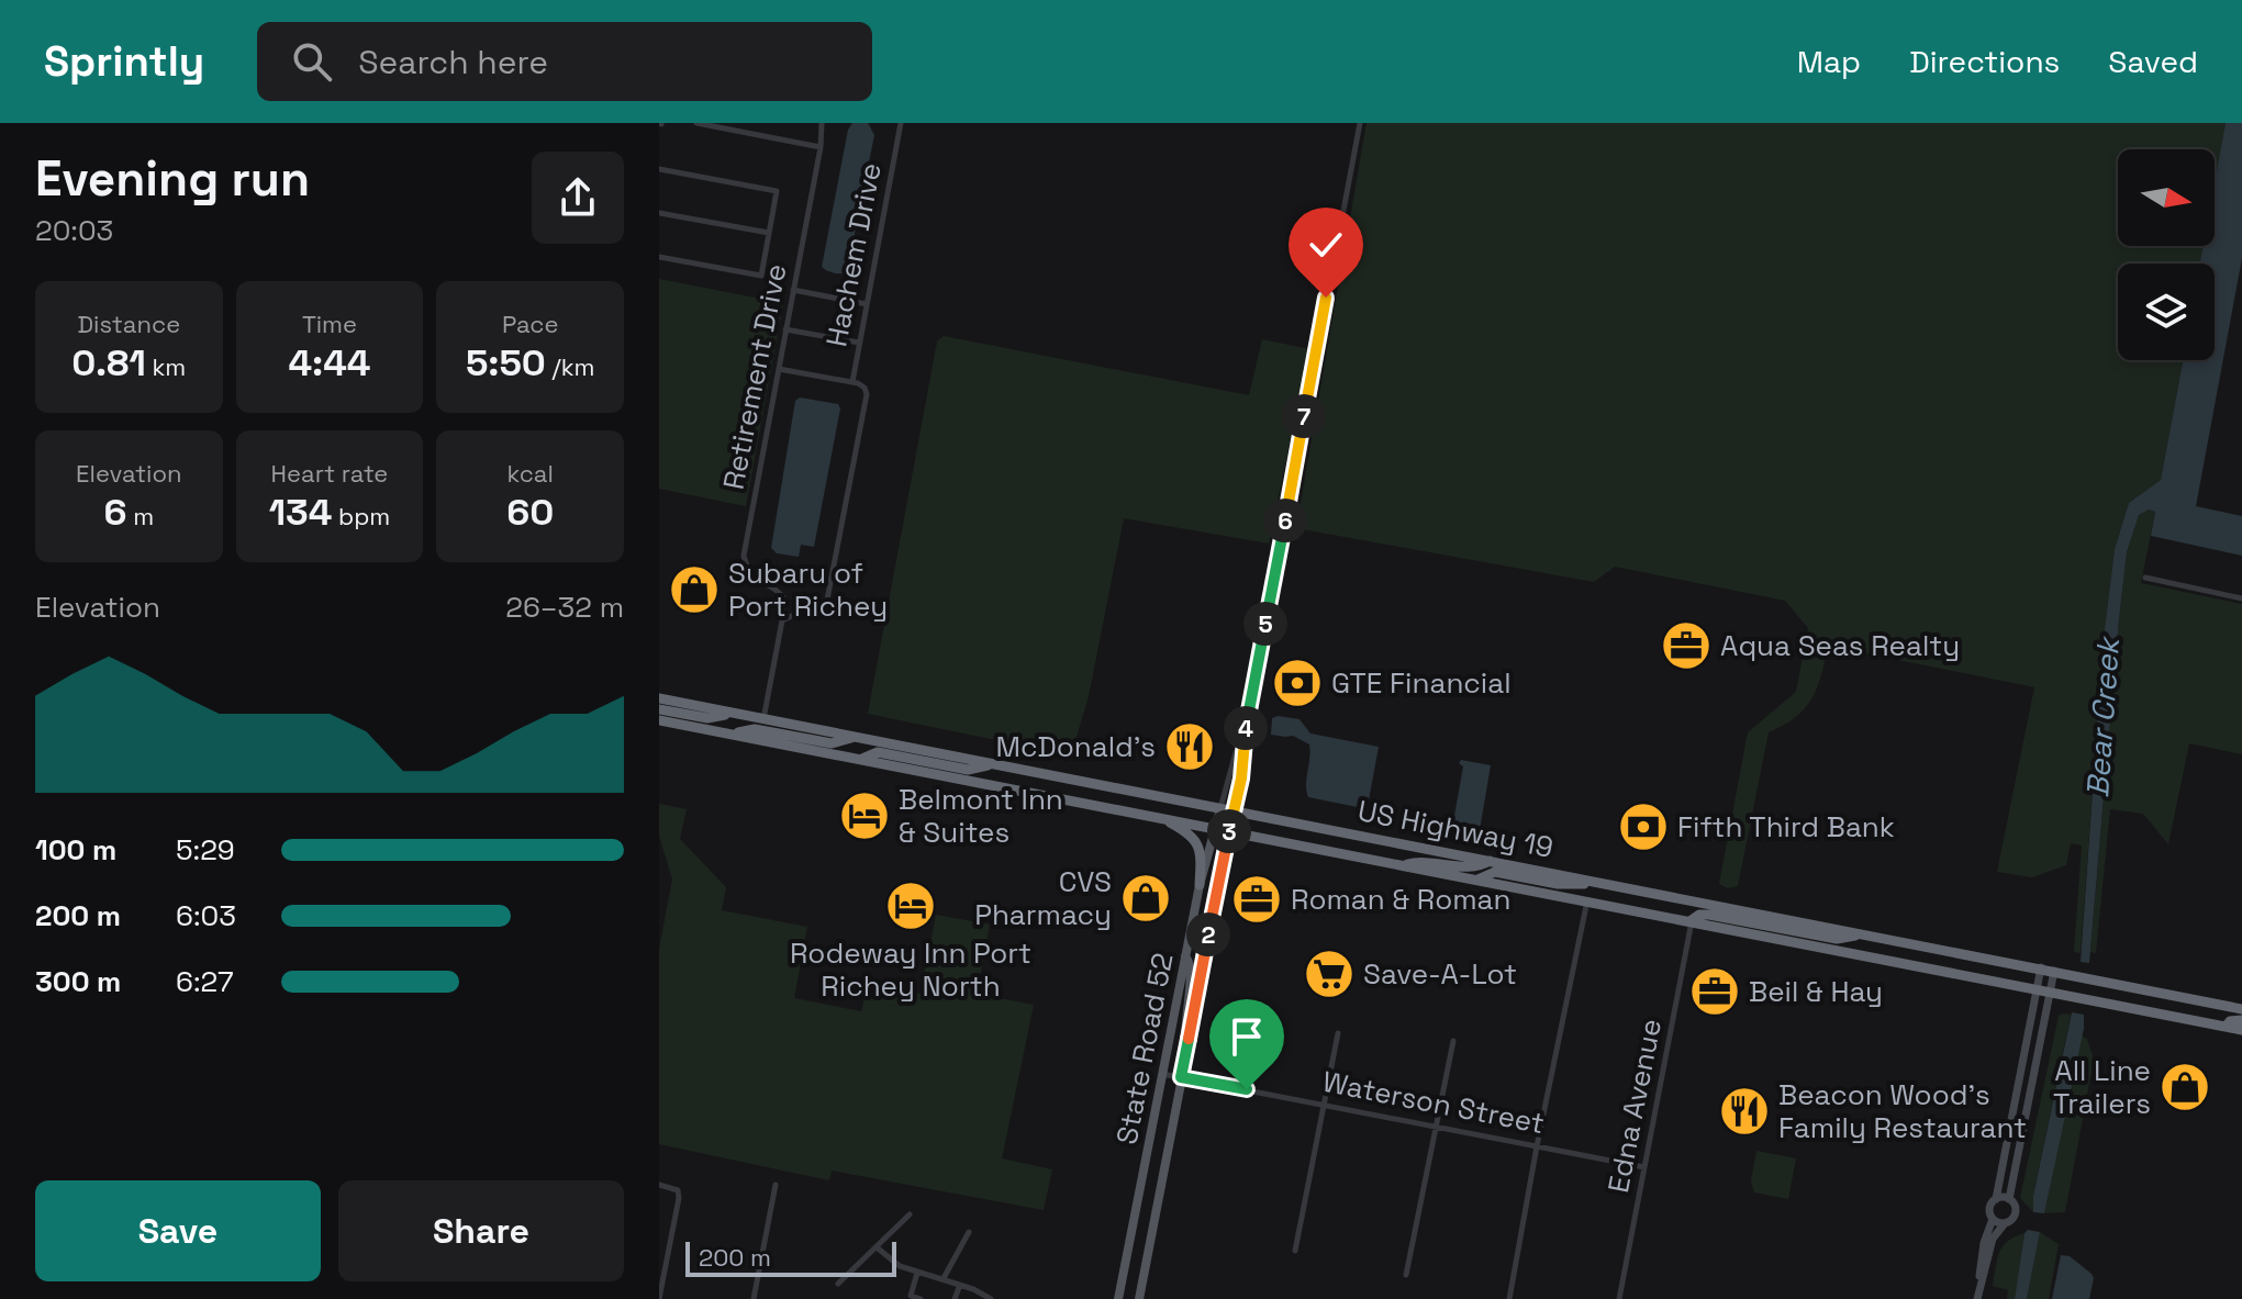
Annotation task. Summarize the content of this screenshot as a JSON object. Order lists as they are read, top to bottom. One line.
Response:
{"streets":{"highway":["US Highway 19"],"main road":["State Road 52"],"street":["Hachem Drive","Retirement Drive","Waterson Street","Edna Avenue"]},"crossings":[["Hachem Drive","Retirement Drive"],["US Highway 19","State Road 52"],["US Highway 19","Edna Avenue"],["State Road 52","Waterson Street"],["Waterson Street","Edna Avenue"]],"water":["Bear Creek"],"places":{"shop":["Subaru of Port Richey","CVS Pharmacy","All Line Trailers"],"office":["Aqua Seas Realty","Roman & Roman","Beil & Hay"],"bank":["GTE Financial","Fifth Third Bank"],"restaurant":["McDonald's","Beacon Wood's Family Restaurant"],"hotel":["Belmont Inn & Suites","Rodeway Inn Port Richey North"],"supermarket":["Save-A-Lot"]},"scale_bar":"200 m","north":"right","page":{"header":"Sprintly","search":"Search here","nav":["Map","Directions","Saved"],"heading":["Evening run","20:03"],"stats":[["Distance","0.81 km"],["Time","4:44"],["Pace","5:50 /km"],["Elevation","6 m"],["Heart rate","134 bpm"],["kcal","60"]],"pins":["7","6","5","4","3","2"],"chart":["Elevation","26–32 m"],"list":[{"name":"100 m","note":"5:29"},{"name":"200 m","note":"6:03"},{"name":"300 m","note":"6:27"}],"buttons":["Save","Share"],"scale":"200 m"}}
